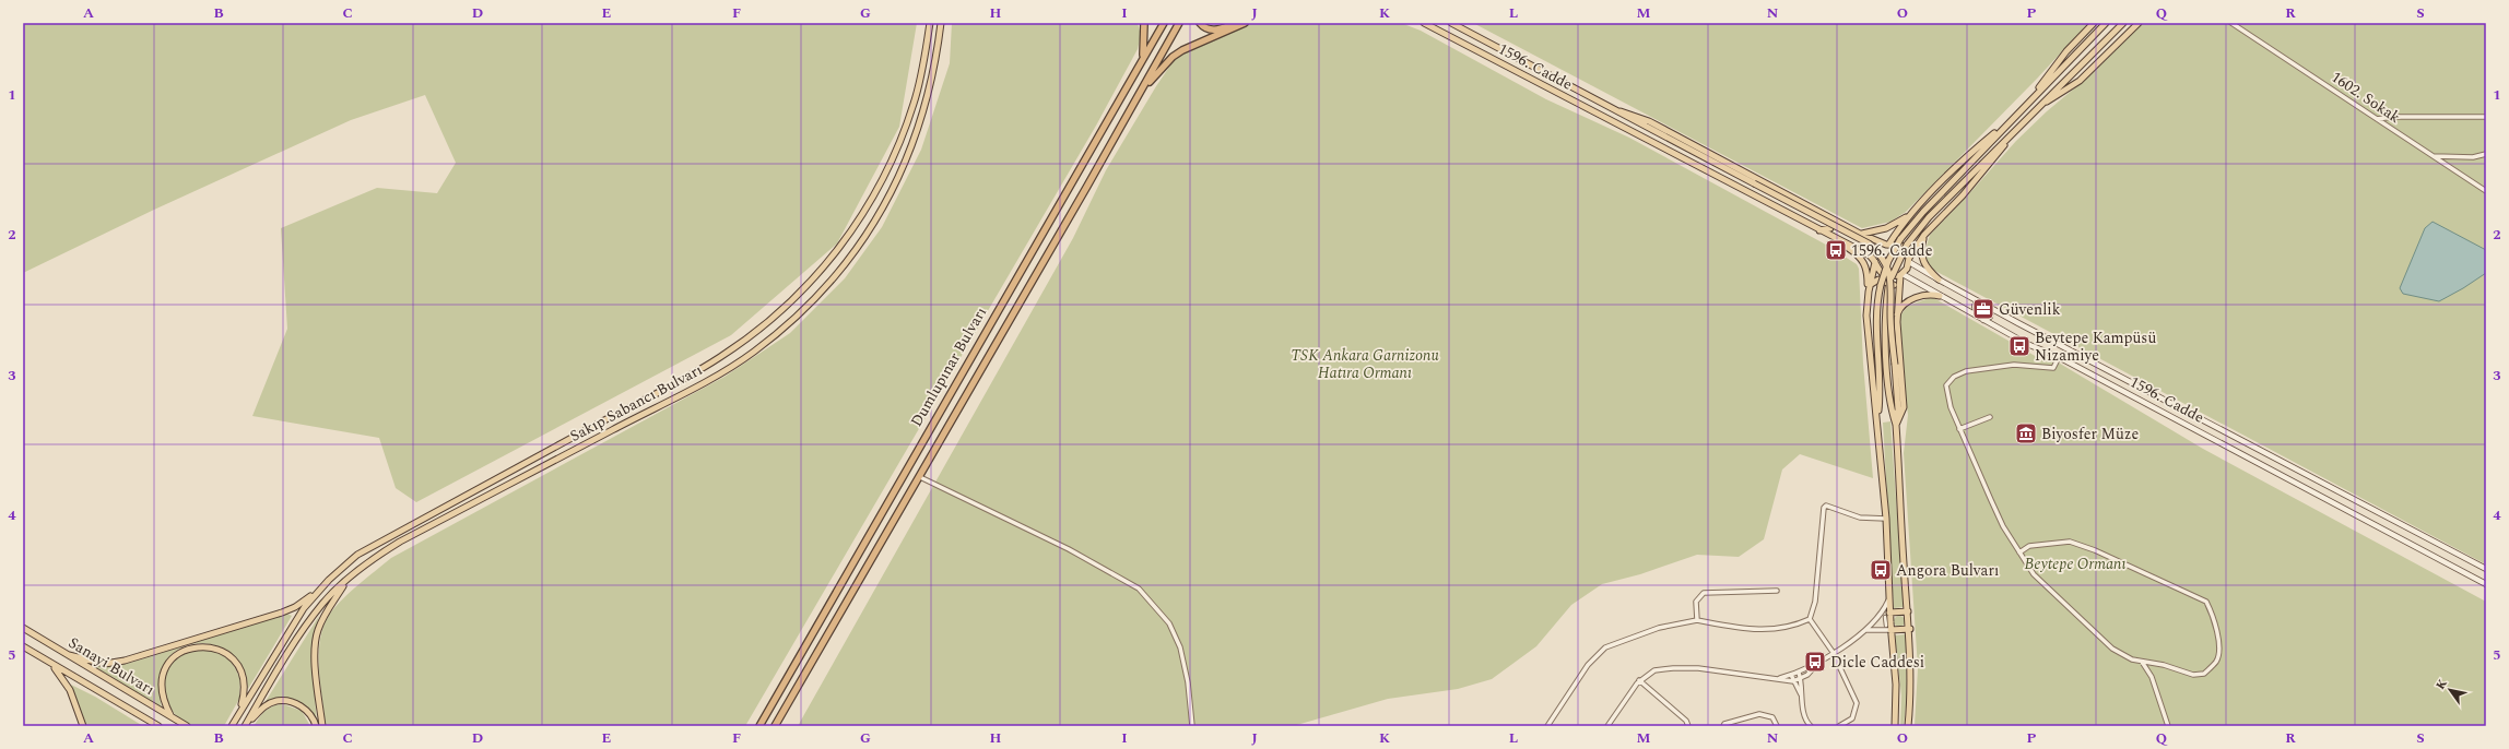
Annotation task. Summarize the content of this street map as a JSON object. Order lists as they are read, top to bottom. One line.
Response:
{"streets":{"highway":["Dumlupınar Bulvarı"],"main road":["1596. Cadde","Sakıp Sabancı Bulvarı","Sanayi Bulvarı"],"street":["1602. Sokak"]},"parks":["TSK Ankara Garnizonu Hatıra Ormanı","Beytepe Ormanı"],"places":{"bus stop":["1596. Cadde","Beytepe Kampüsü Nizamiye","Angora Bulvarı","Dicle Caddesi"],"office":["Güvenlik"],"museum":["Biyosfer Müze"]},"north":"top left","grid":{"columns":["A","B","C","D","E","F","G","H","I","J","K","L","M","N","O","P","Q","R","S"],"rows":["1","2","3","4","5"]}}
